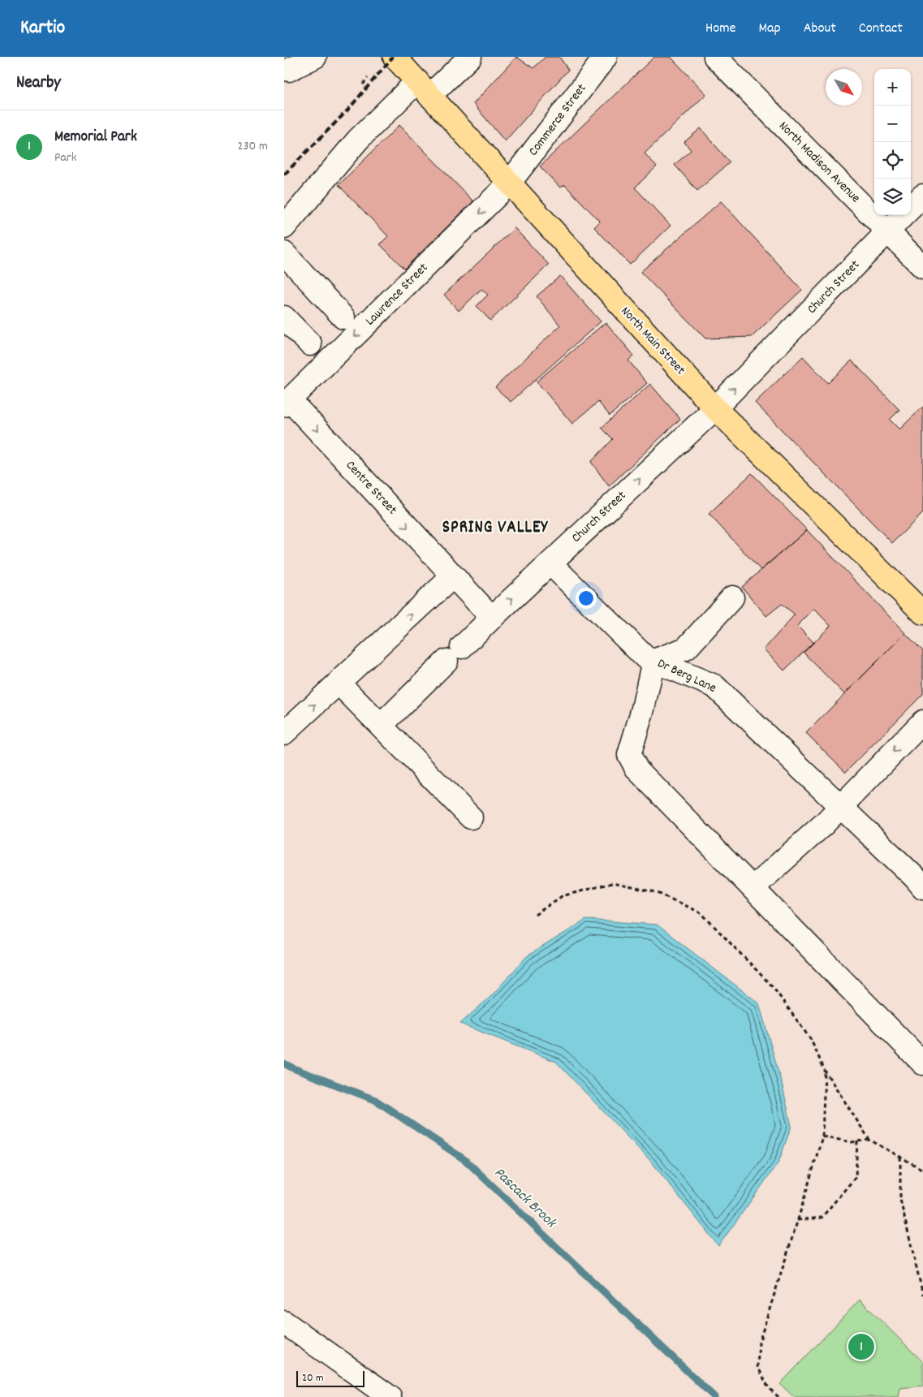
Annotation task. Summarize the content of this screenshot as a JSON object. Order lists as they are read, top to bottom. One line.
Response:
{"streets":{"main road":["North Main Street"],"street":["Commerce Street","North Madison Avenue","Church Street","Lawrence Street","Centre Street","Dr Berg Lane"]},"crossings":[["Commerce Street","Lawrence Street"],["Commerce Street","North Main Street"],["North Madison Avenue","Church Street"],["Church Street","North Main Street"],["Church Street","Dr Berg Lane"],["Lawrence Street","North Main Street"],["Lawrence Street","Centre Street"]],"one_way":["Church Street","Centre Street"],"districts":["SPRING VALLEY"],"water":["Pascack Brook"],"scale_bar":"20 m","north":"bottom right","page":{"header":"Kartio","nav":["Home","Map","About","Contact"],"heading":"Nearby","map_buttons":["+","−"],"list":[{"mark":"1","name":"Memorial Park","note":"Park","value":"230 m"}],"pins":"1","scale":"20 m"}}
